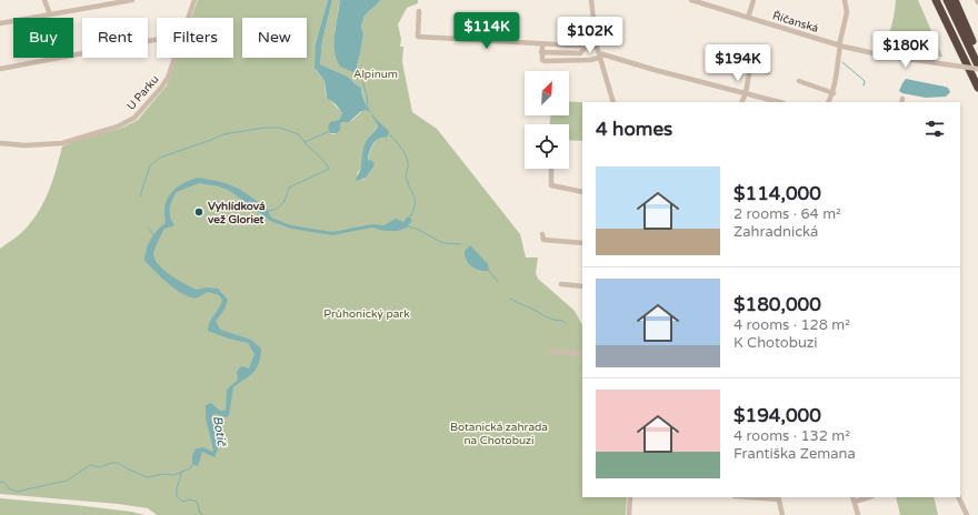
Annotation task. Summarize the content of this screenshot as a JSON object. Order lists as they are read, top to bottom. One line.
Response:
{"streets":{"street":["Říčanská","U Parku"]},"water":["Botič"],"parks":["Alpinum","Průhonický park","Botanická zahrada na Chotobuzi"],"places":["Vyhlídková vež Gloriet"],"north":"top right","page":{"price":["$114K","$102K","$180K","$194K"],"chip":["Buy","Rent","Filters","New"],"heading":"4 homes","list":[{"name":"$114,000","note":"2 rooms · 64 m² · Zahradnická"},{"name":"$180,000","note":"4 rooms · 128 m² · K Chotobuzi"},{"name":"$194,000","note":"4 rooms · 132 m² · Františka Zemana"}]}}
